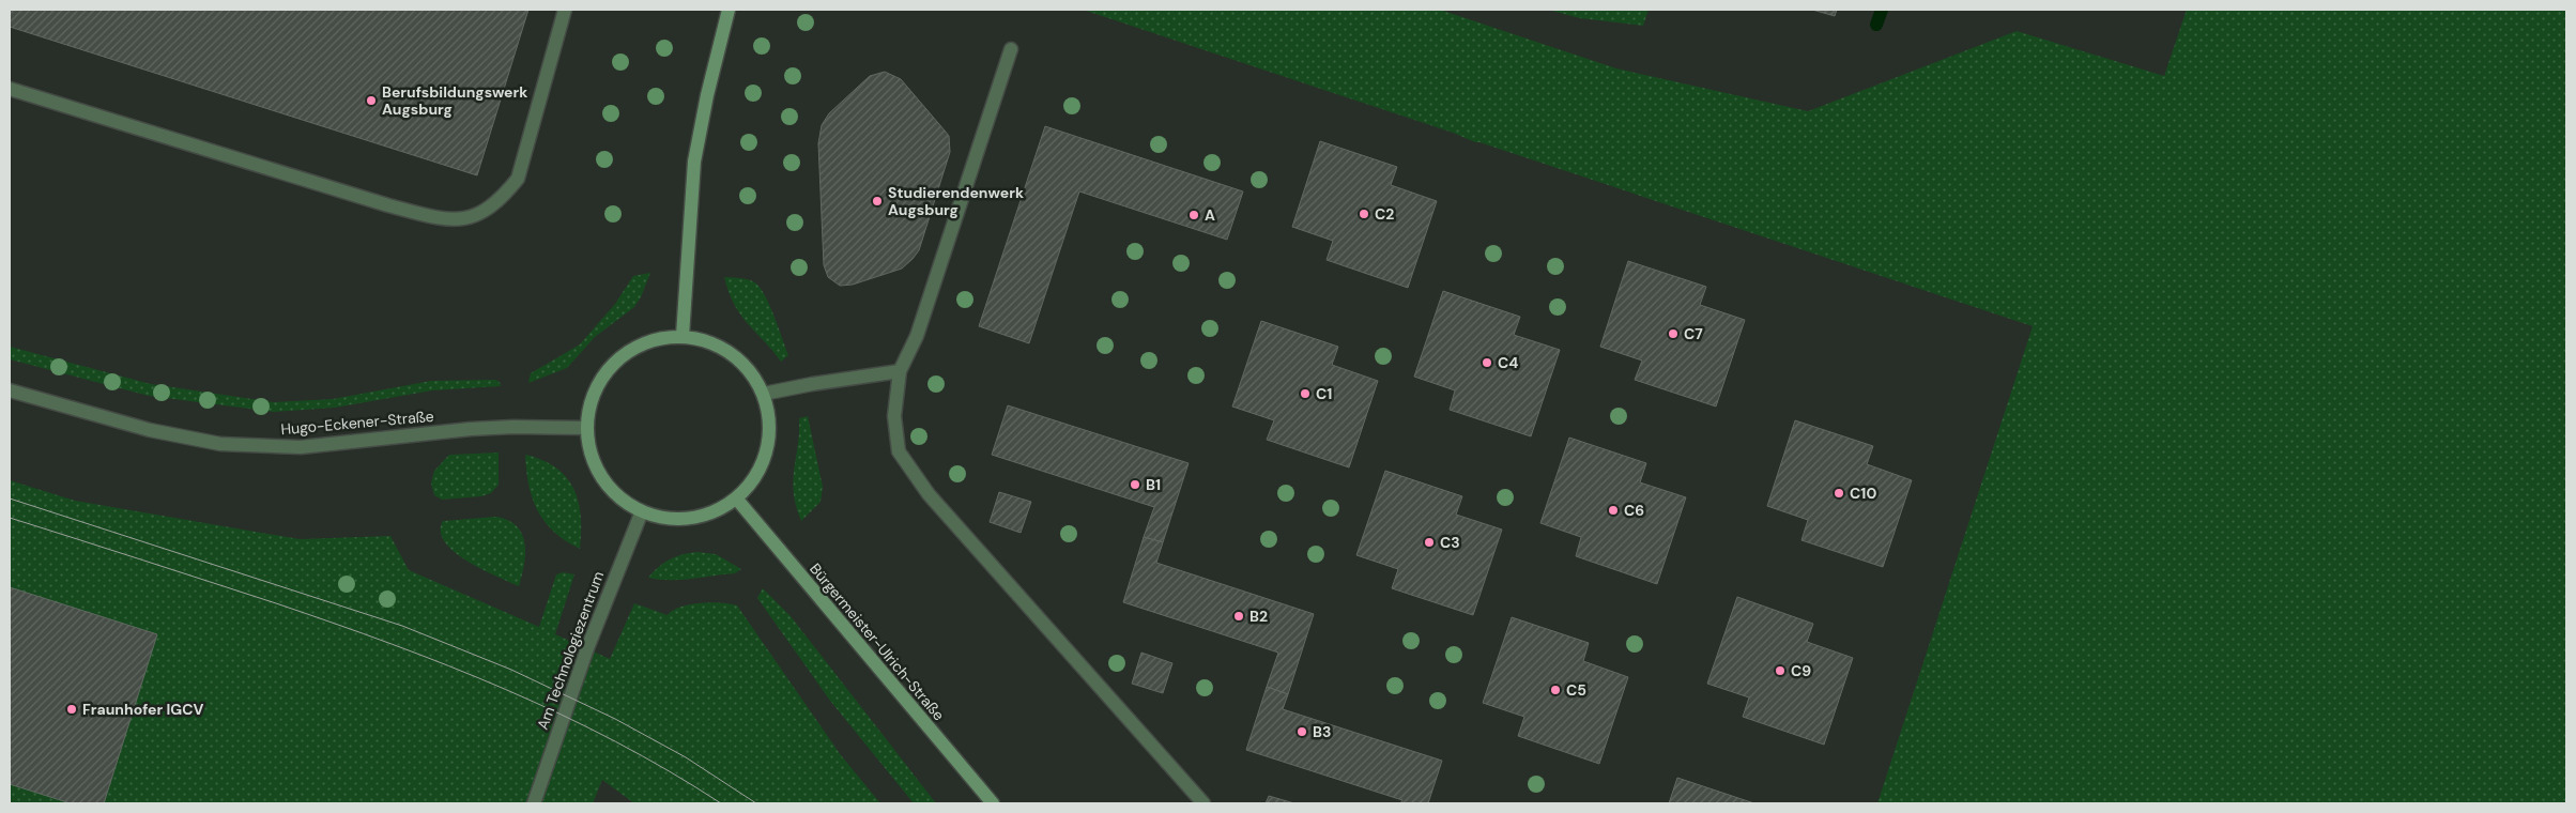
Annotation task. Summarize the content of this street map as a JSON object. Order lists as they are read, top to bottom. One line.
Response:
{"streets":{"main road":["Bürgermeister-Ulrich-Straße"],"street":["Hugo-Eckener-Straße","Am Technologiezentrum"]},"crossings":[["Hugo-Eckener-Straße","Bürgermeister-Ulrich-Straße"],["Hugo-Eckener-Straße","Am Technologiezentrum"],["Bürgermeister-Ulrich-Straße","Am Technologiezentrum"]],"places":["Berufsbildungswerk Augsburg","Studierendenwerk Augsburg","C2","A","C7","C4","C1","B1","C10","C6","C3","B2","C9","C5","Fraunhofer IGCV","B3"]}
